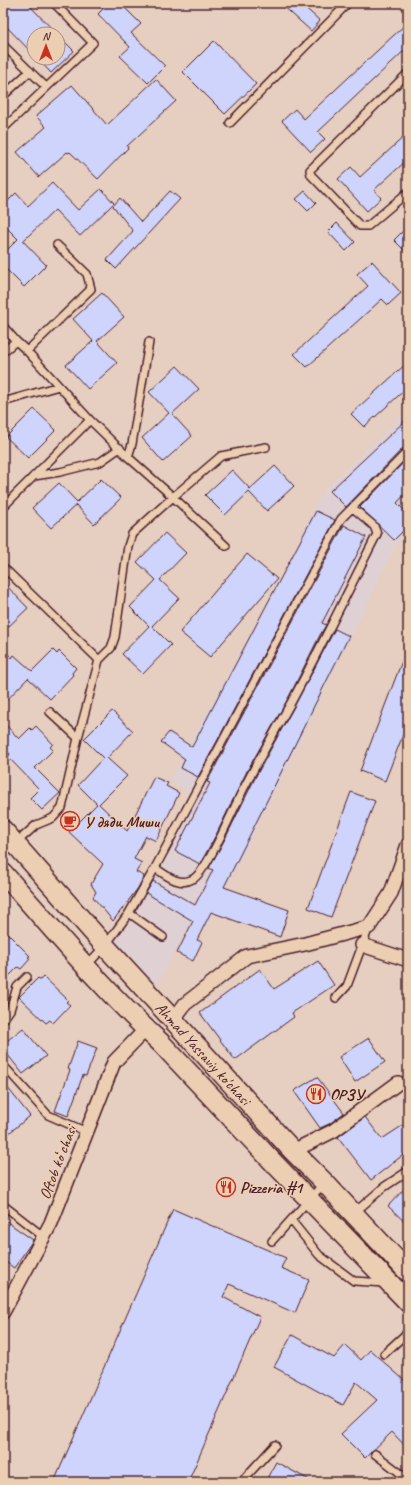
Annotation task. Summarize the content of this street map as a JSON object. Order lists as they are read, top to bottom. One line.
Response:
{"streets":{"main road":["Ahmad Yassaviy ko'chasi"],"street":["Oftob koʻchasi"]},"crossings":[["Ahmad Yassaviy ko'chasi","Oftob koʻchasi"]],"places":{"cafe":["У дяди Миши"],"restaurant":["ОРЗУ","Pizzeria #1"]},"north":"top"}
